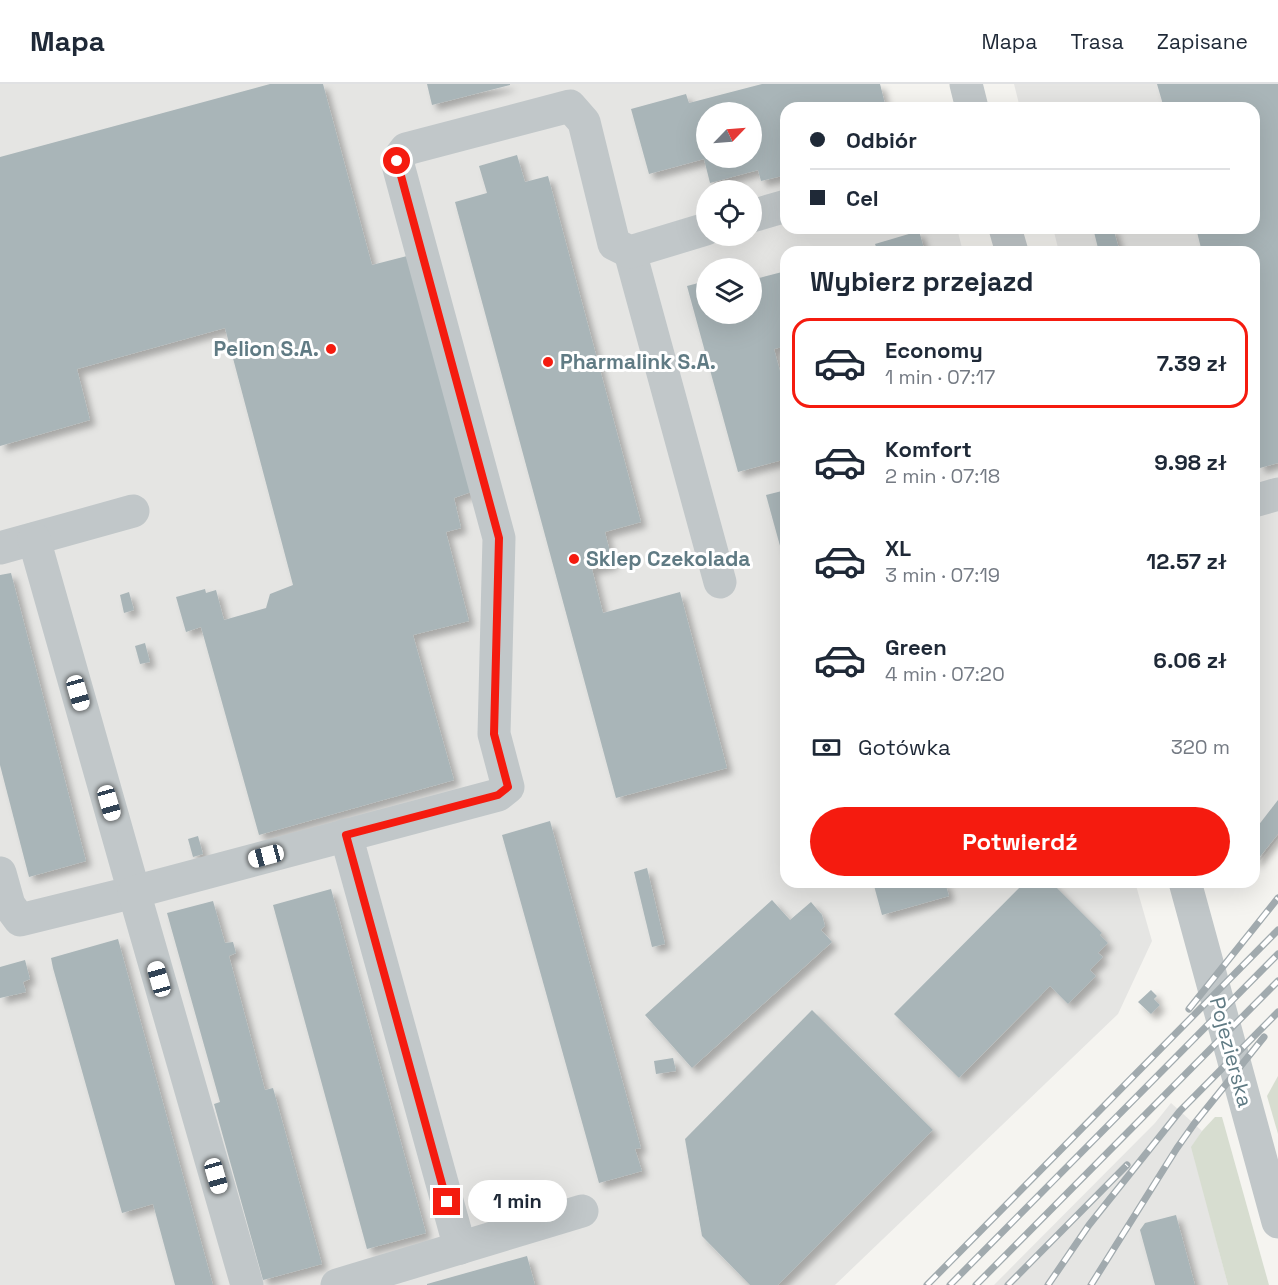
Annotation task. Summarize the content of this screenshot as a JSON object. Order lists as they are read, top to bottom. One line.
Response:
{"streets":{"street":["Pojezierska"]},"places":["Pelion S.A.","Pharmalink S.A.","Sklep Czekolada"],"north":"top right","page":{"header":"Mapa","nav":["Mapa","Trasa","Zapisane"],"banner":["Odbiór","Cel"],"heading":"Wybierz przejazd","list":[{"name":"Economy","note":"1 min · 07:17","value":"7.39 zł"},{"name":"Komfort","note":"2 min · 07:18","value":"9.98 zł"},{"name":"XL","note":"3 min · 07:19","value":"12.57 zł"},{"name":"Green","note":"4 min · 07:20","value":"6.06 zł"}],"pay":["Gotówka","320 m"],"buttons":"Potwierdź","bubble":"1 min"}}
